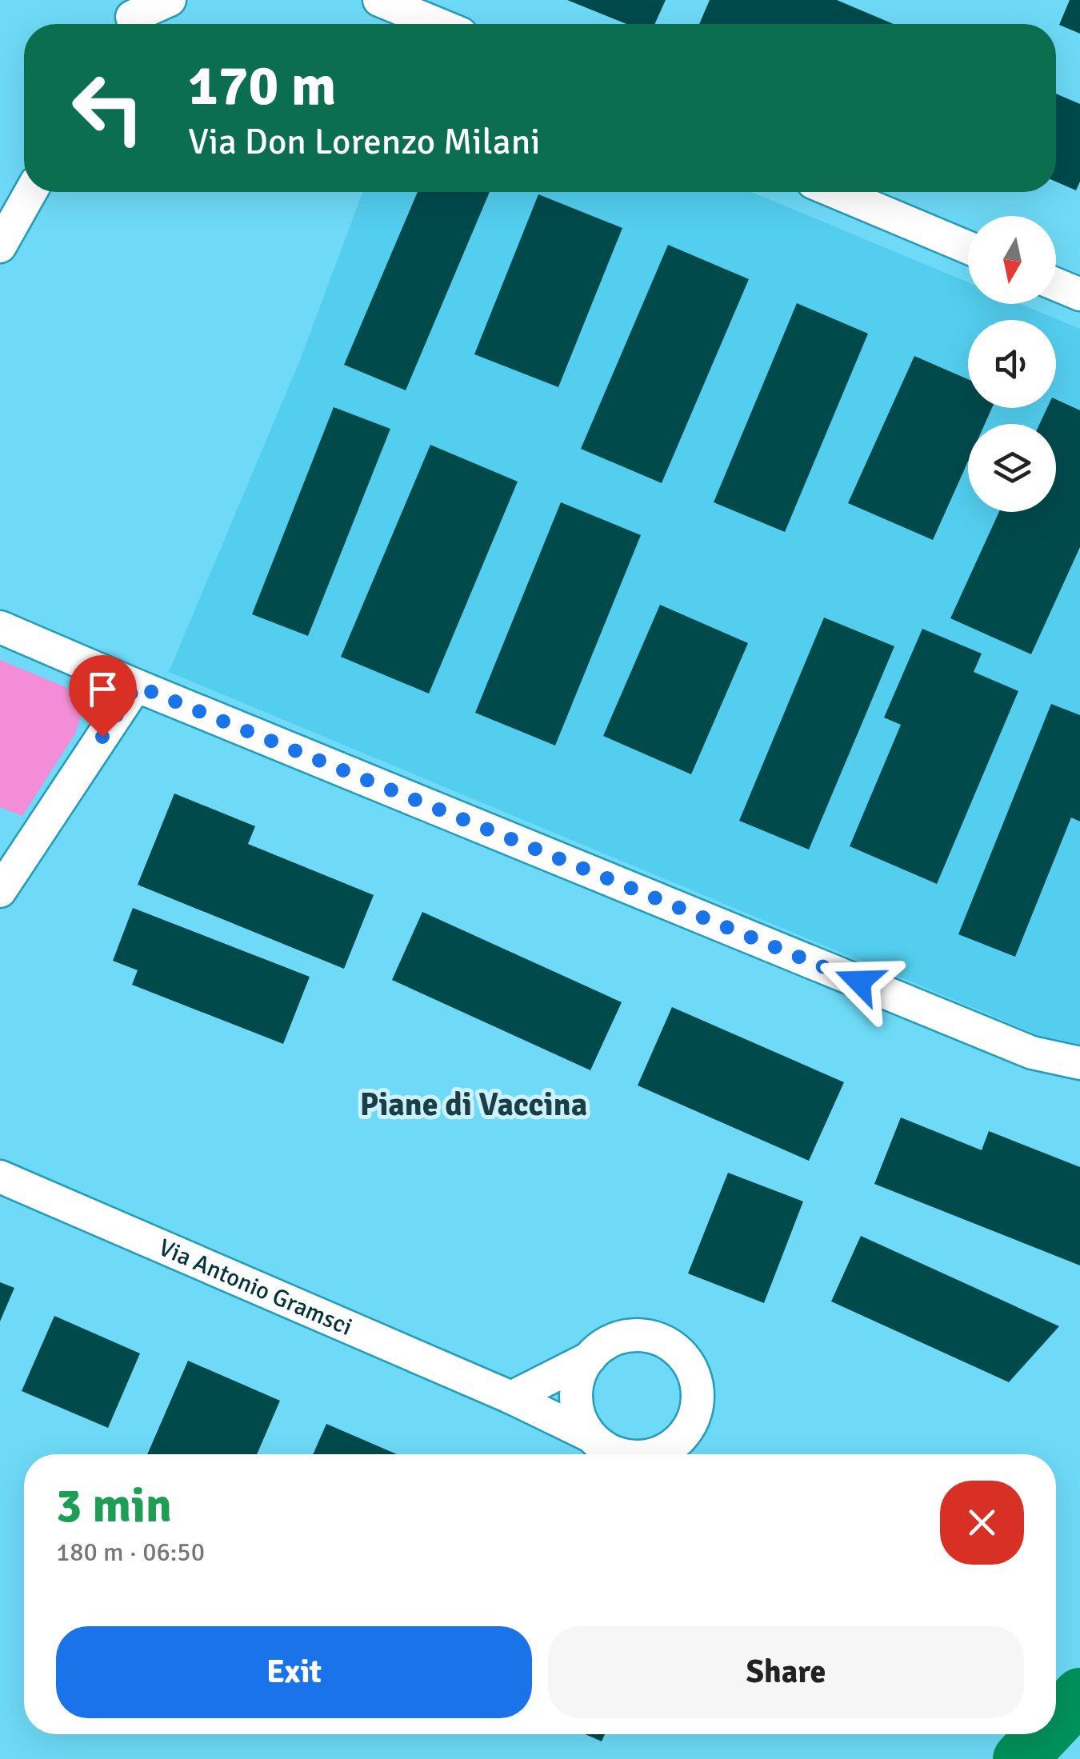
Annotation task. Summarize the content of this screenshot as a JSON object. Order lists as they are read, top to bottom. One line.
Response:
{"streets":{"street":["Via Antonio Gramsci"]},"districts":["Piane di Vaccina"],"north":"bottom","page":{"turn":["170 m","Via Don Lorenzo Milani"],"heading":["3 min","180 m · 06:50"],"buttons":["Exit","Share"]}}
